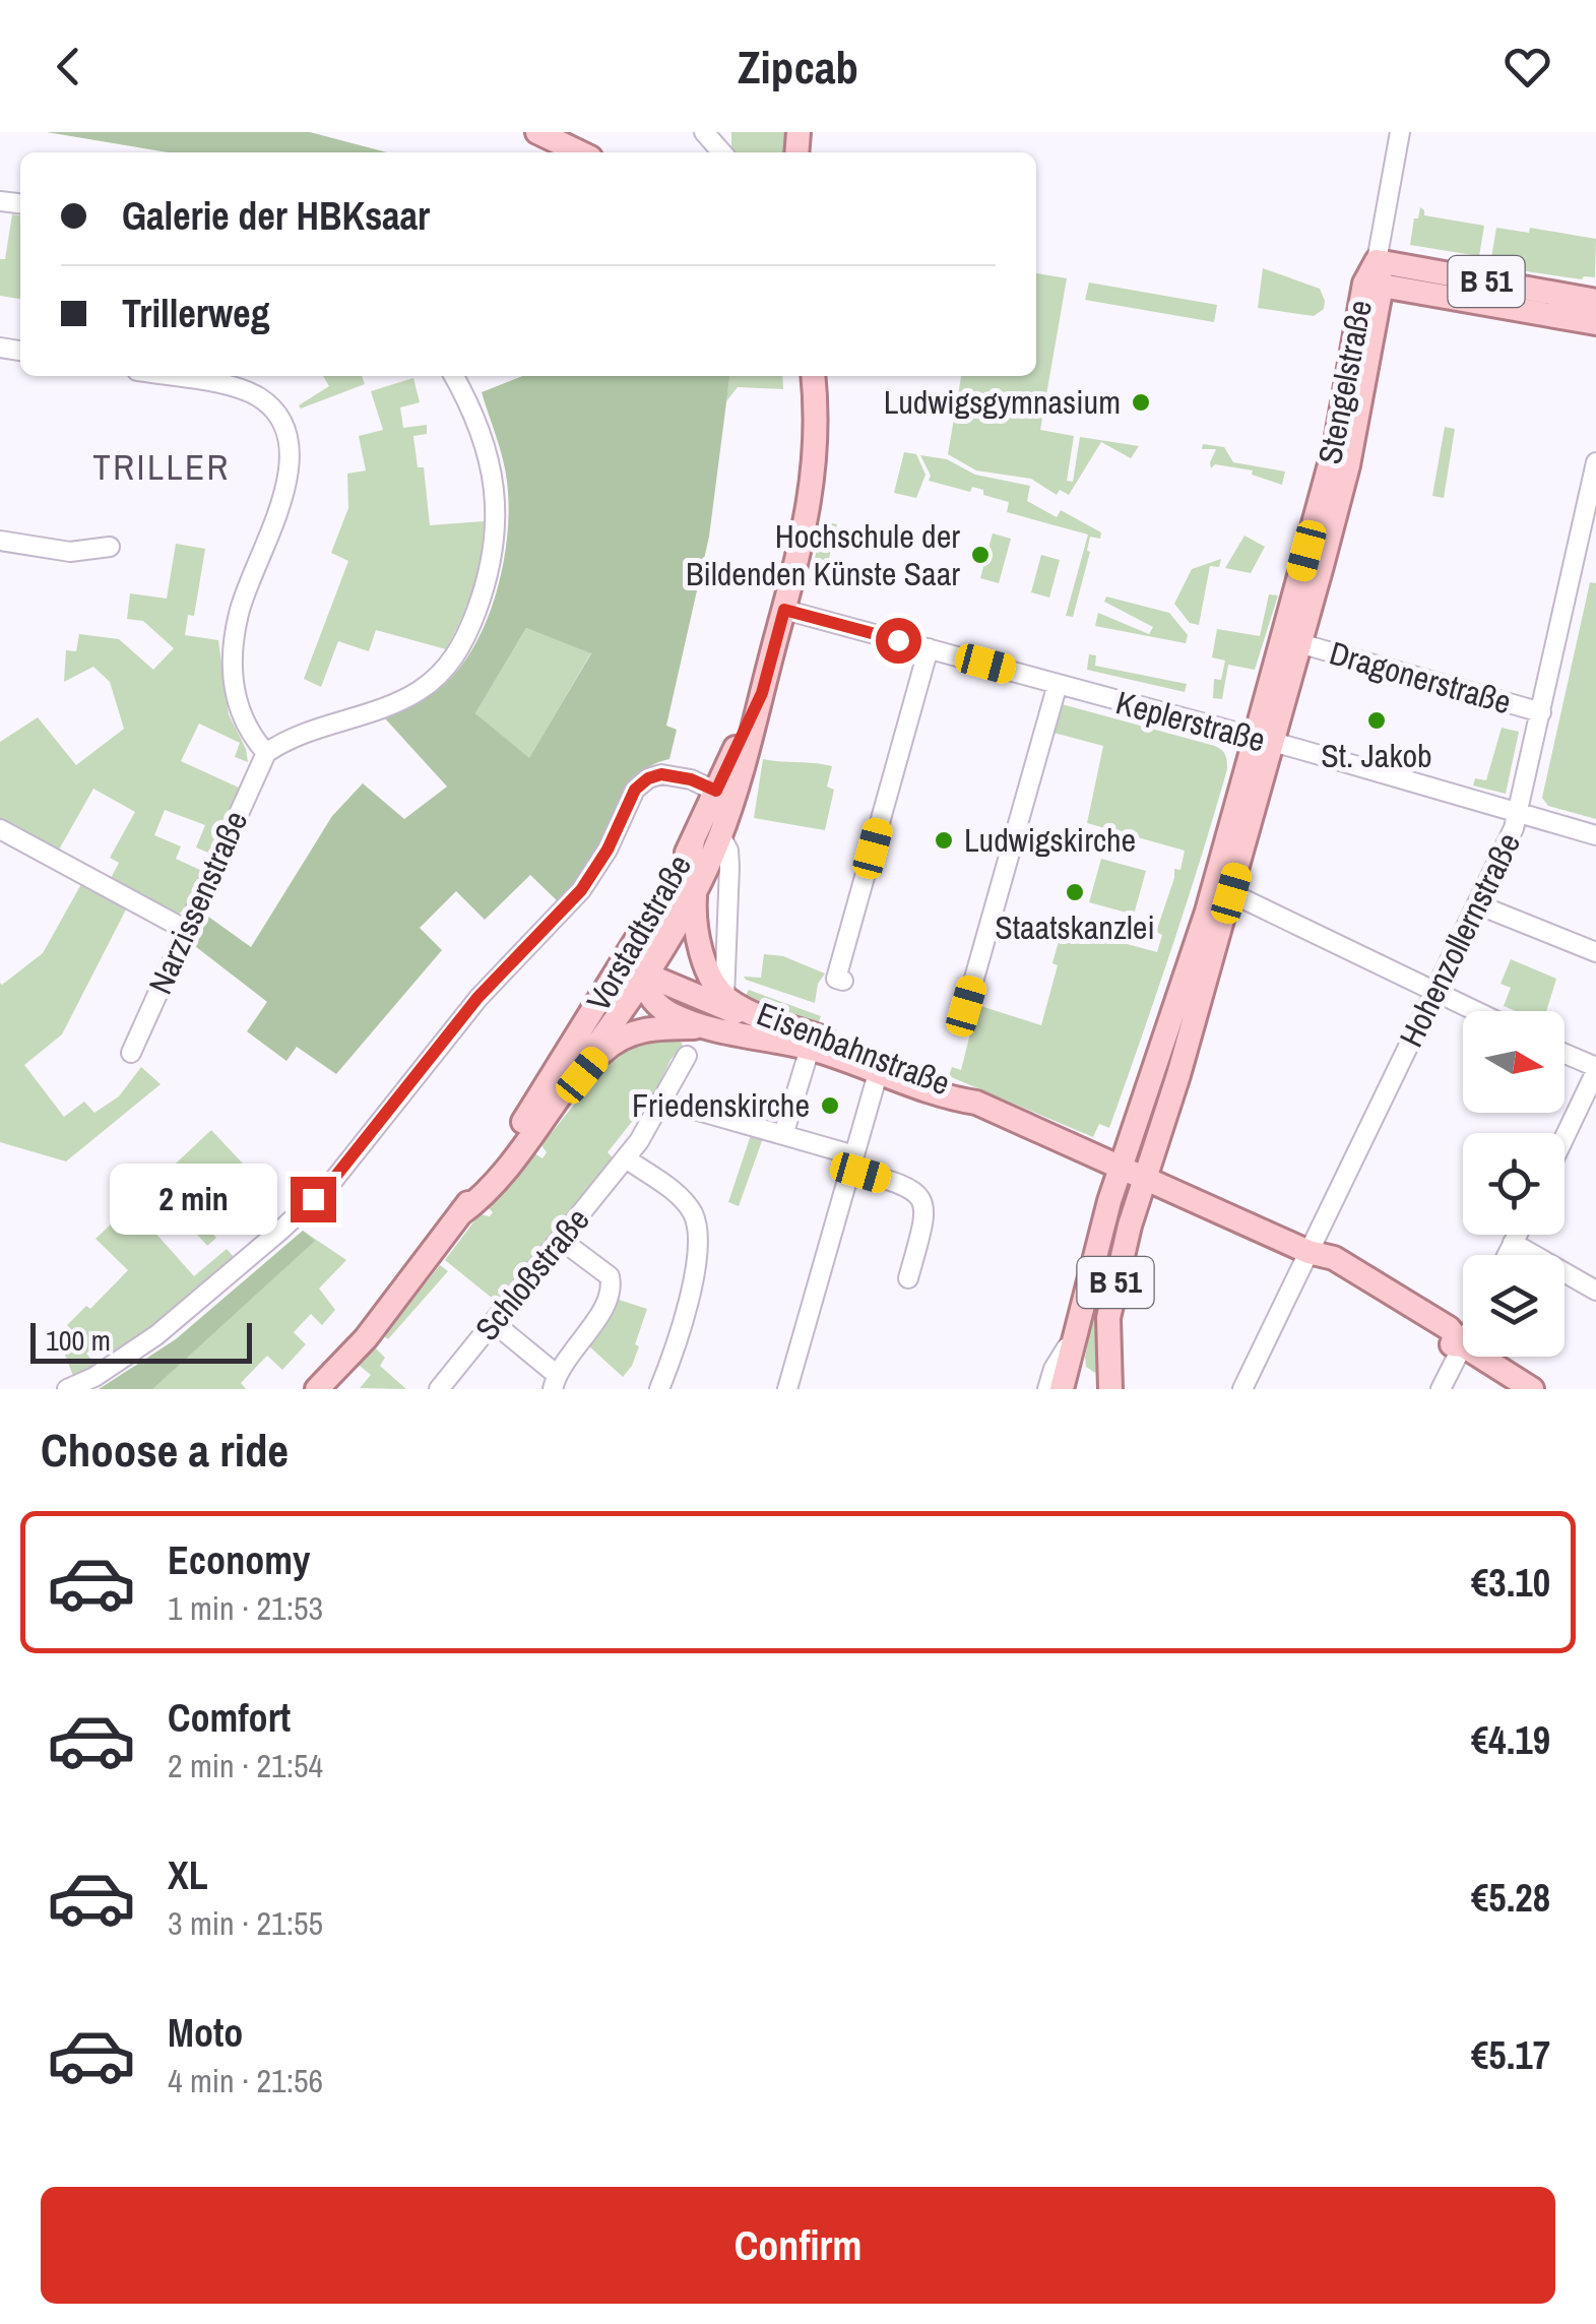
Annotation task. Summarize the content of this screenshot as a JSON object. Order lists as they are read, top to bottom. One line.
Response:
{"streets":{"main road":["B 51","Stengelstraße","Vorstadtstraße","Eisenbahnstraße"],"street":["Dragonerstraße","Keplerstraße","Narzissenstraße","Hohenzollernstraße","Schloßstraße"]},"crossings":[["B 51","Stengelstraße"],["Stengelstraße","Dragonerstraße"],["Stengelstraße","Keplerstraße"],["Stengelstraße","Eisenbahnstraße"],["Dragonerstraße","Hohenzollernstraße"],["Keplerstraße","Vorstadtstraße"],["Keplerstraße","Hohenzollernstraße"],["Vorstadtstraße","Eisenbahnstraße"],["Hohenzollernstraße","Eisenbahnstraße"]],"districts":["TRILLER"],"places":["Ludwigsgymnasium","Hochschule der Bildenden Künste Saar","St. Jakob","Ludwigskirche","Staatskanzlei","Friedenskirche"],"scale_bar":"100 m","north":"right","page":{"header":"Zipcab","banner":["Galerie der HBKsaar","Trillerweg"],"bubble":"2 min","scale":"100 m","heading":"Choose a ride","list":[{"name":"Economy","note":"1 min · 21:53","value":"€3.10"},{"name":"Comfort","note":"2 min · 21:54","value":"€4.19"},{"name":"XL","note":"3 min · 21:55","value":"€5.28"},{"name":"Moto","note":"4 min · 21:56","value":"€5.17"}],"buttons":"Confirm"}}
